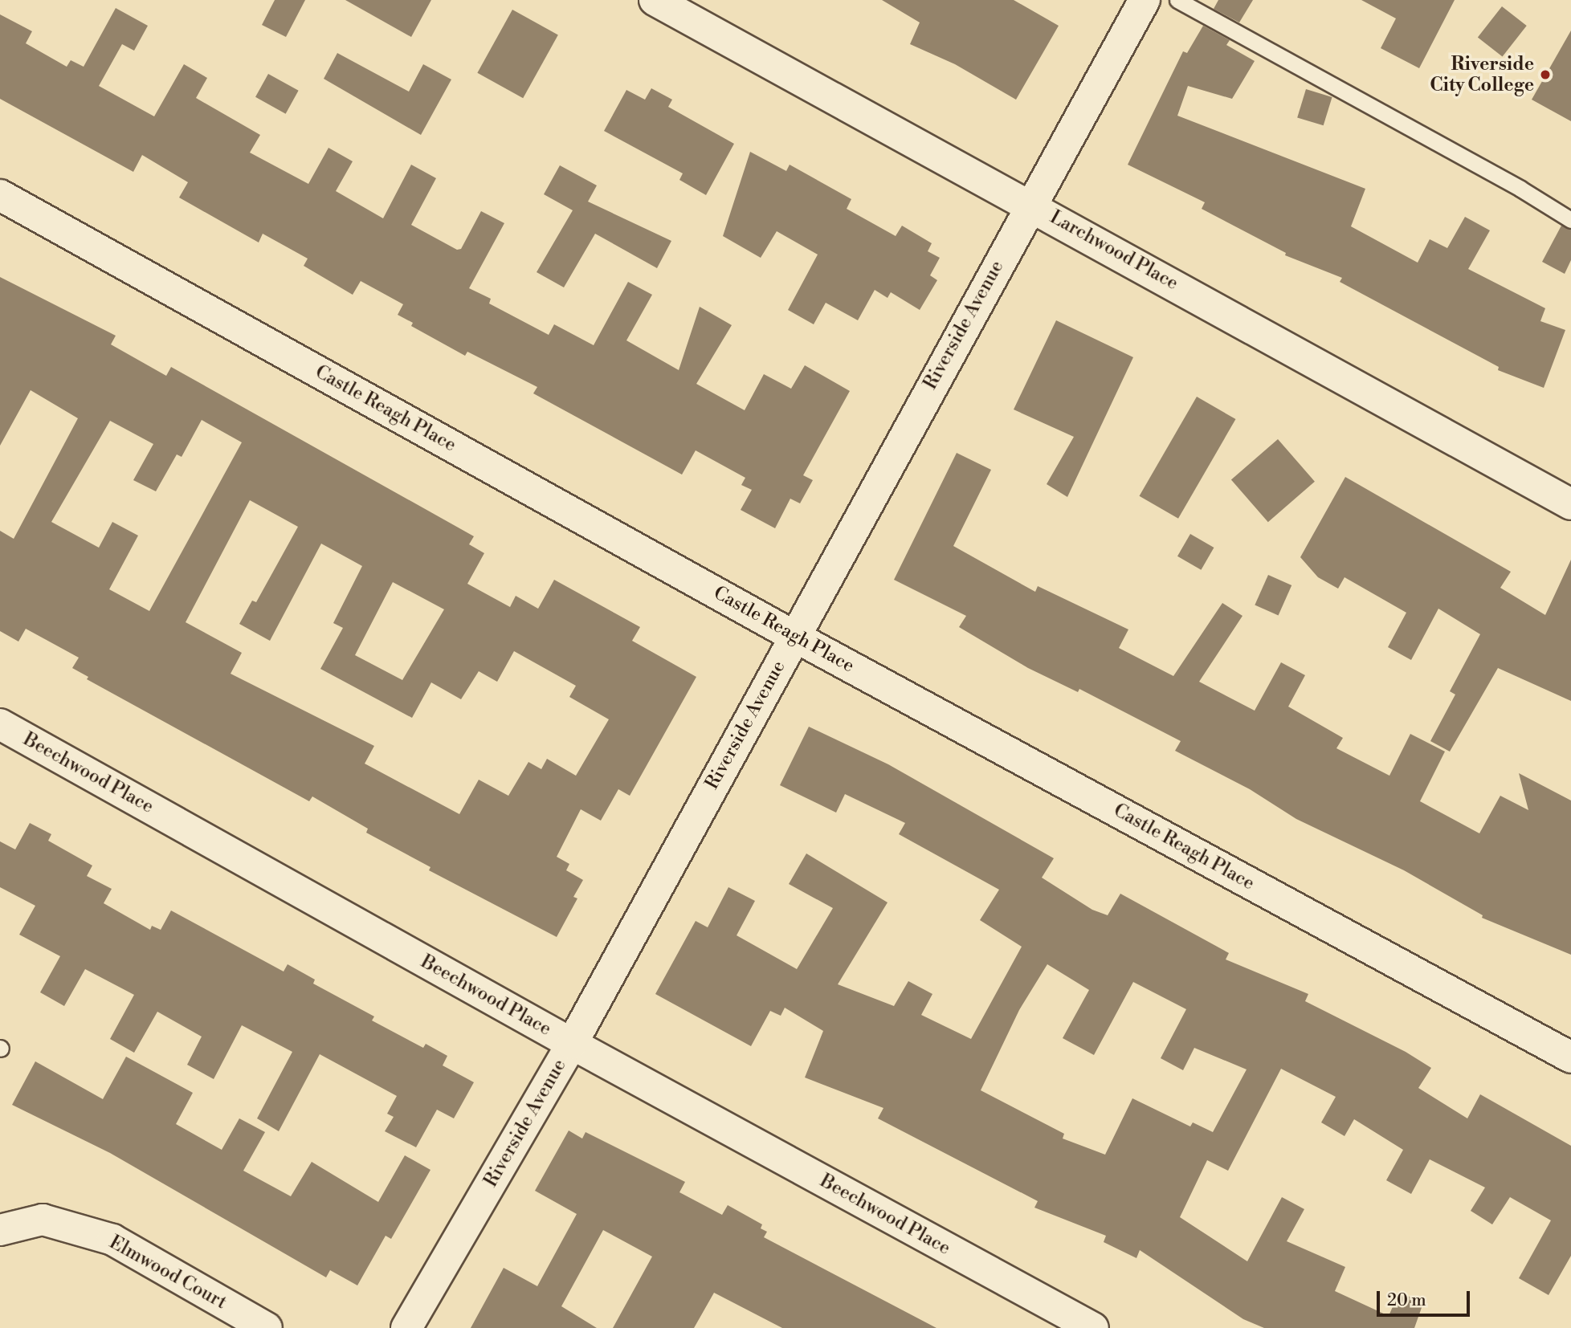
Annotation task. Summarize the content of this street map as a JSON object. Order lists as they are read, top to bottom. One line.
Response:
{"streets":{"street":["Larchwood Place","Riverside Avenue","Castle Reagh Place","Beechwood Place","Elmwood Court"]},"crossings":[["Larchwood Place","Riverside Avenue"],["Riverside Avenue","Castle Reagh Place"],["Riverside Avenue","Beechwood Place"]],"places":["Riverside City College"],"scale_bar":"20 m"}
